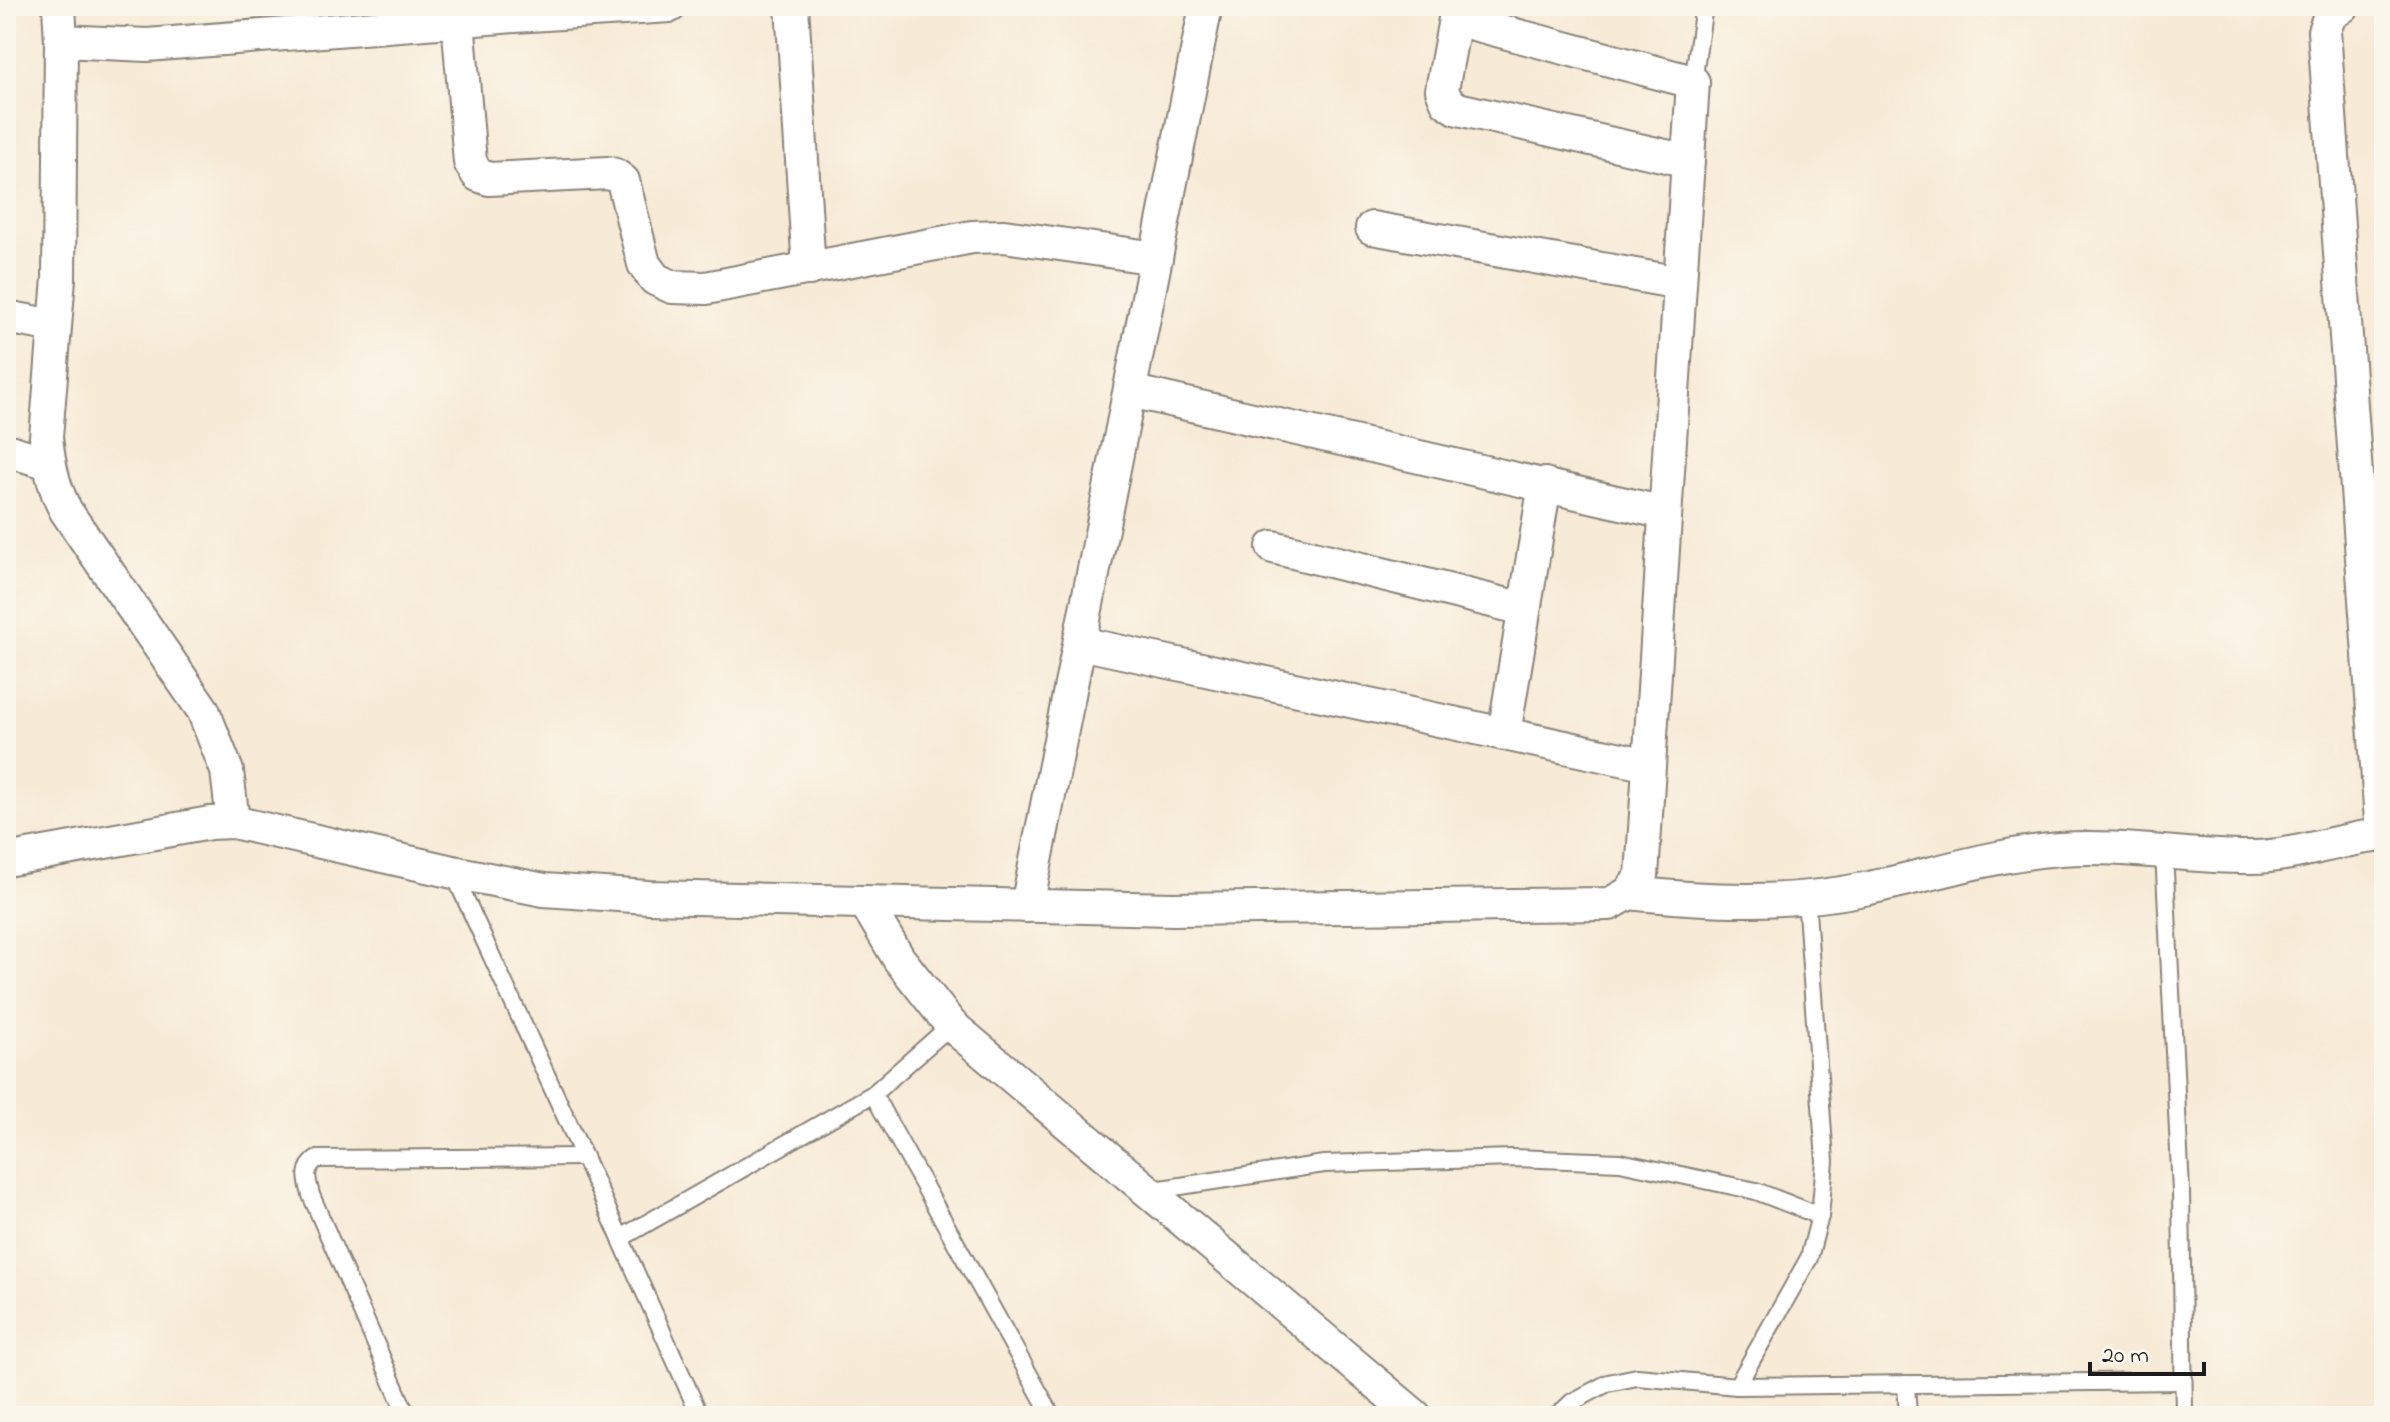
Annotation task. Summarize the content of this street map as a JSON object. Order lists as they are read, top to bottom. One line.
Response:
{"scale_bar":"20 m"}
